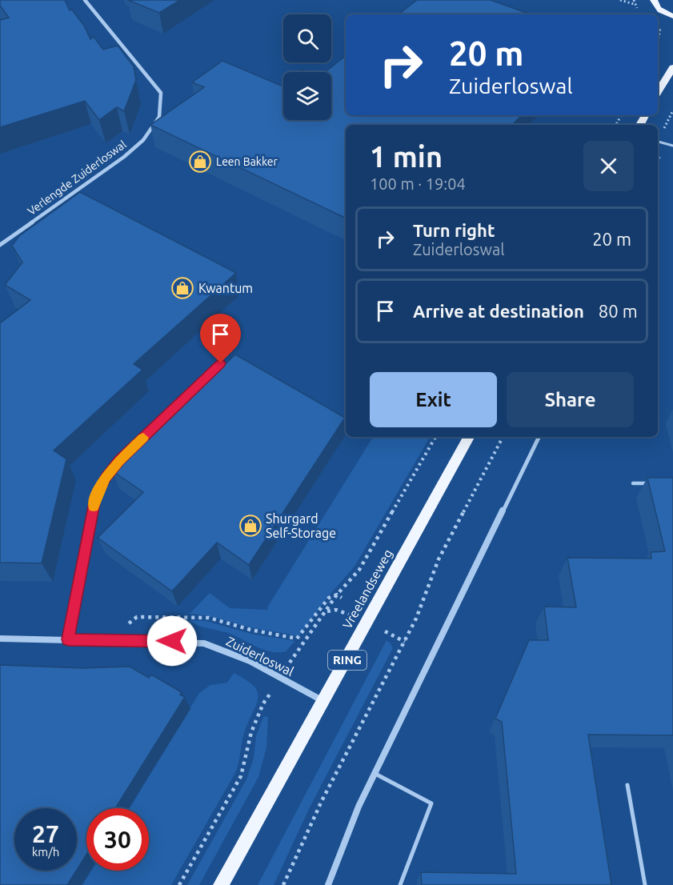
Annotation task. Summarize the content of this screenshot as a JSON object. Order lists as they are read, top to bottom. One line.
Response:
{"streets":{"main road":["Vreelandseweg","RING"],"street":["Verlengde Zuiderloswal","Zuiderloswal"]},"crossings":[["Vreelandseweg","Zuiderloswal"]],"places":{"shop":["Leen Bakker","Kwantum","Shurgard Self-Storage"]},"page":{"turn":["20 m","Zuiderloswal"],"heading":["1 min","100 m · 19:04"],"list":[{"name":"Turn right","note":"Zuiderloswal","value":"20 m"},{"name":"Arrive at destination","value":"80 m"}],"buttons":["Exit","Share"],"speed":"27 km/h","limit":"30"}}
